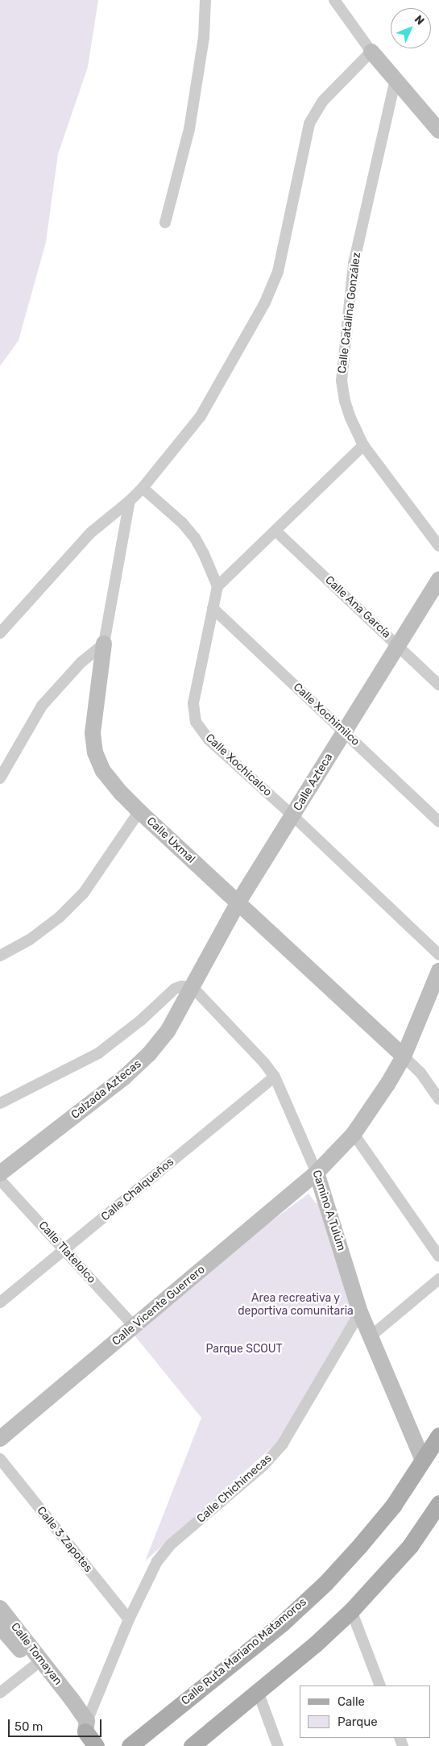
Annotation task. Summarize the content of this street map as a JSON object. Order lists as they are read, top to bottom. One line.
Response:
{"streets":{"main road":["Calle Ruta Mariano Matamoros"],"street":["Calle Catalina González","Calle Ana García","Calle Xochimilco","Calle Xochicalco","Calle Azteca","Calle Uxmal","Calzada Aztecas","Calle Chalqueños","Camino A Tulúm","Calle Tlatelolco","Calle Vicente Guerrero","Calle Chichimecas","Calle 3 Zapotes","Calle Tomayan"]},"crossings":[["Calle Ana García","Calle Azteca"],["Calle Xochimilco","Calle Xochicalco"],["Calle Xochimilco","Calle Azteca"],["Calle Xochicalco","Calle Azteca"],["Calle Azteca","Calle Uxmal"],["Calle Azteca","Calzada Aztecas"],["Calle Azteca","Camino A Tulúm"],["Calle Uxmal","Calle Vicente Guerrero"],["Calzada Aztecas","Camino A Tulúm"],["Calle Chalqueños","Camino A Tulúm"],["Calle Chalqueños","Calle Tlatelolco"],["Camino A Tulúm","Calle Vicente Guerrero"],["Camino A Tulúm","Calle Chichimecas"],["Camino A Tulúm","Calle Ruta Mariano Matamoros"],["Calle Tlatelolco","Calle Vicente Guerrero"],["Calle Chichimecas","Calle 3 Zapotes"],["Calle Chichimecas","Calle Tomayan"]],"parks":["Area recreativa y deportiva comunitaria","Parque SCOUT"],"legend":["Calle","Parque"],"scale_bar":"50 m","north":"top right"}
